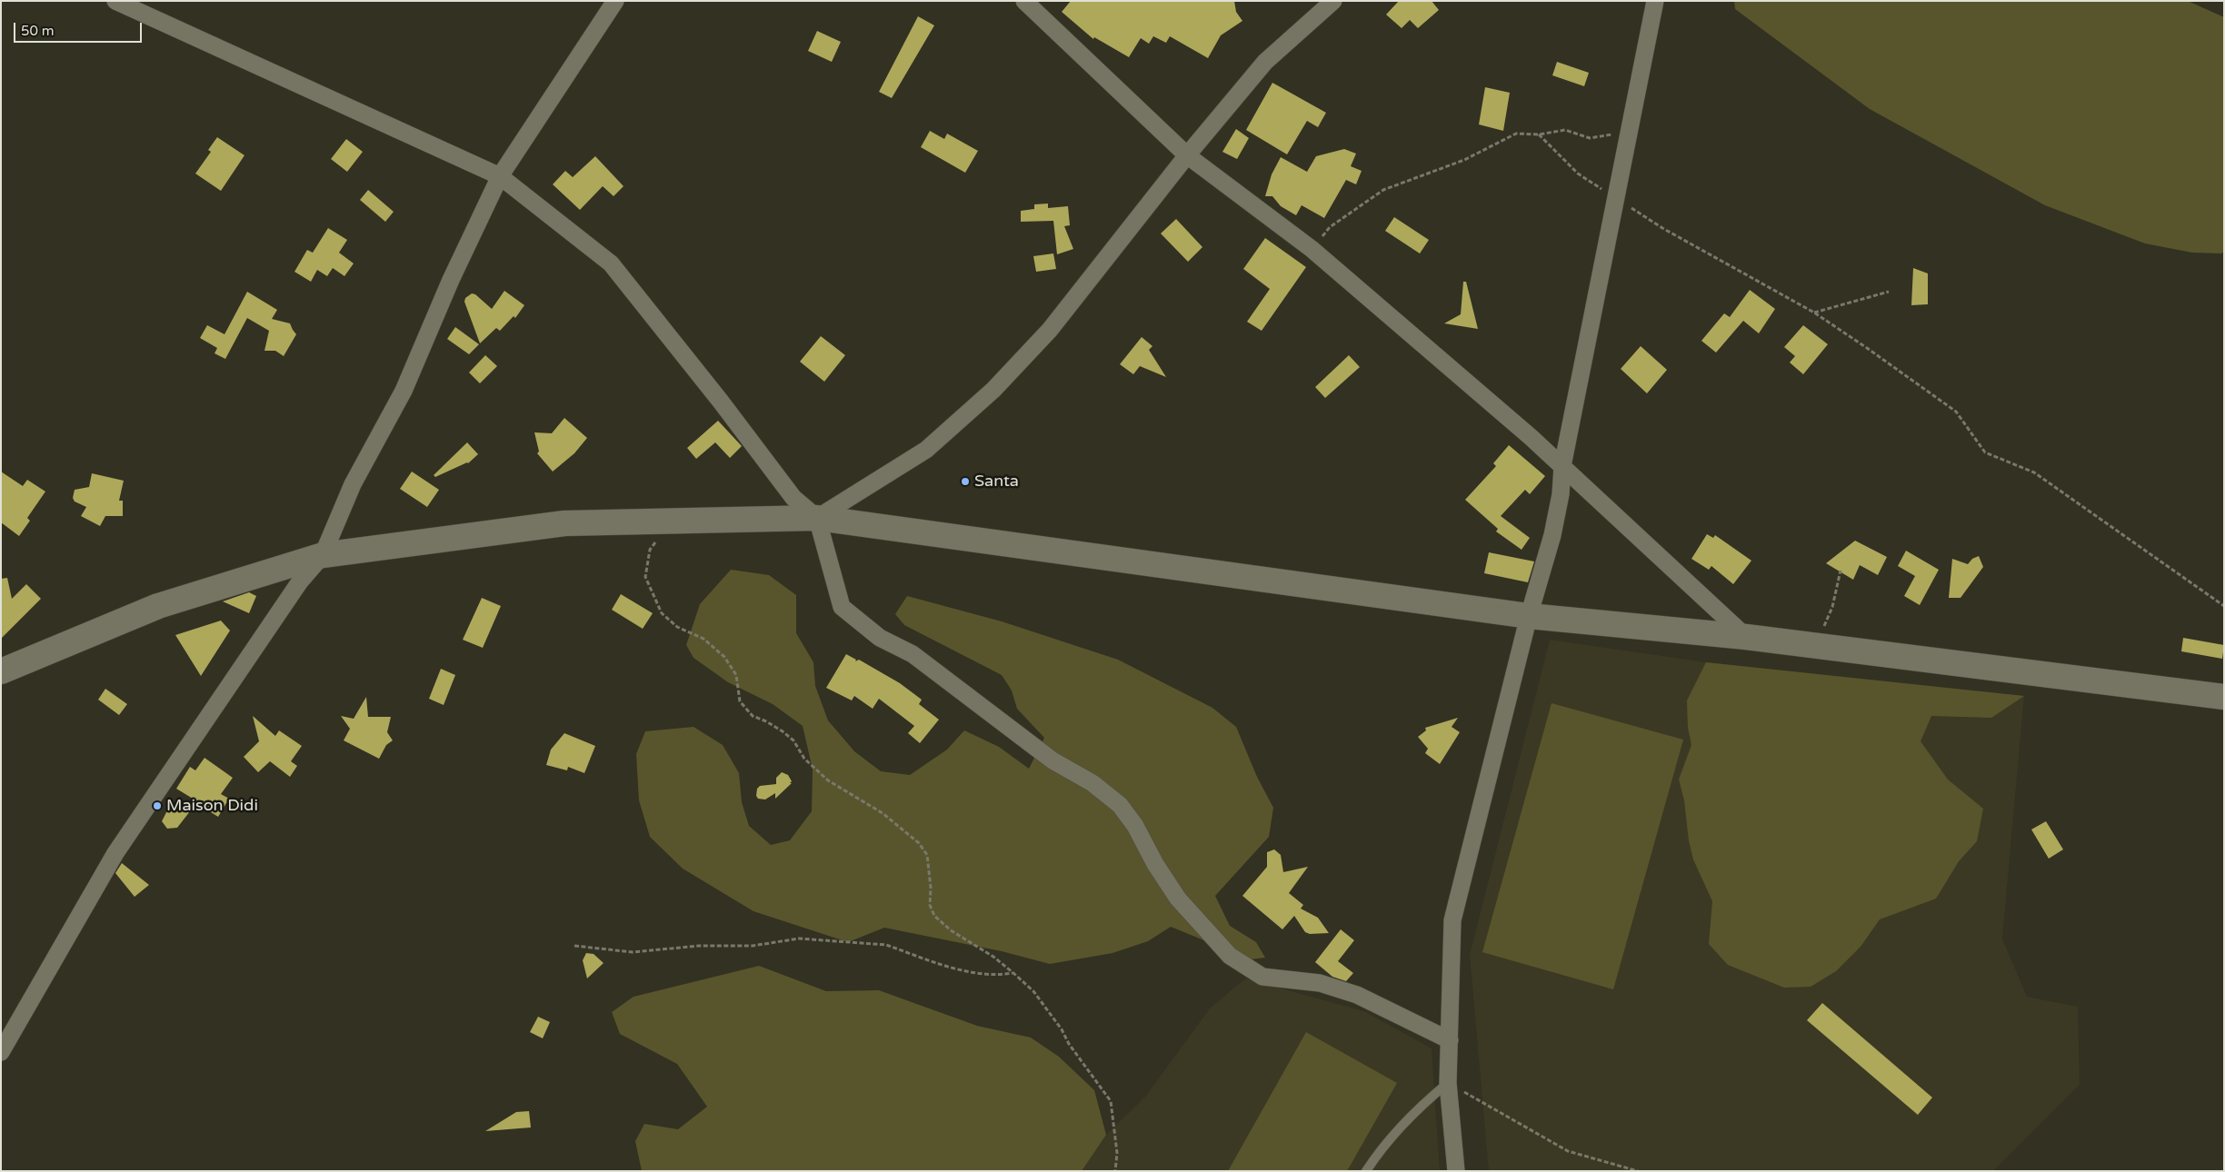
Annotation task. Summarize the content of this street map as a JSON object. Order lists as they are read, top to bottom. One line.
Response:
{"places":["Santa","Maison Didi"],"scale_bar":"50 m"}
